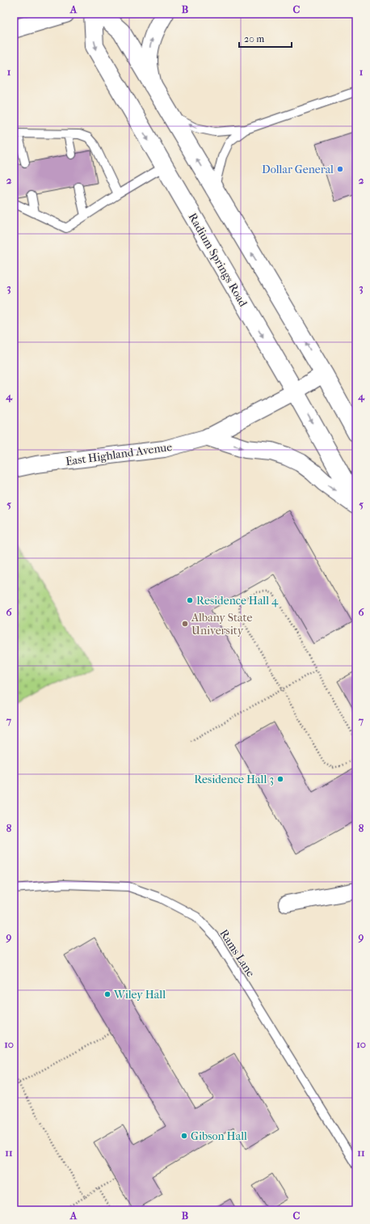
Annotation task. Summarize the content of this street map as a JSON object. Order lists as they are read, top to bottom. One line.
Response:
{"streets":{"main road":["Radium Springs Road"],"street":["East Highland Avenue"],"lane":["Rams Lane"]},"crossings":[["Radium Springs Road","East Highland Avenue"]],"places":["Dollar General","Residence Hall 4","Albany State University","Residence Hall 3","Wiley Hall","Gibson Hall"],"scale_bar":"20 m","grid":{"columns":["A","B","C"],"rows":["1","2","3","4","5","6","7","8","9","10","11"]}}
